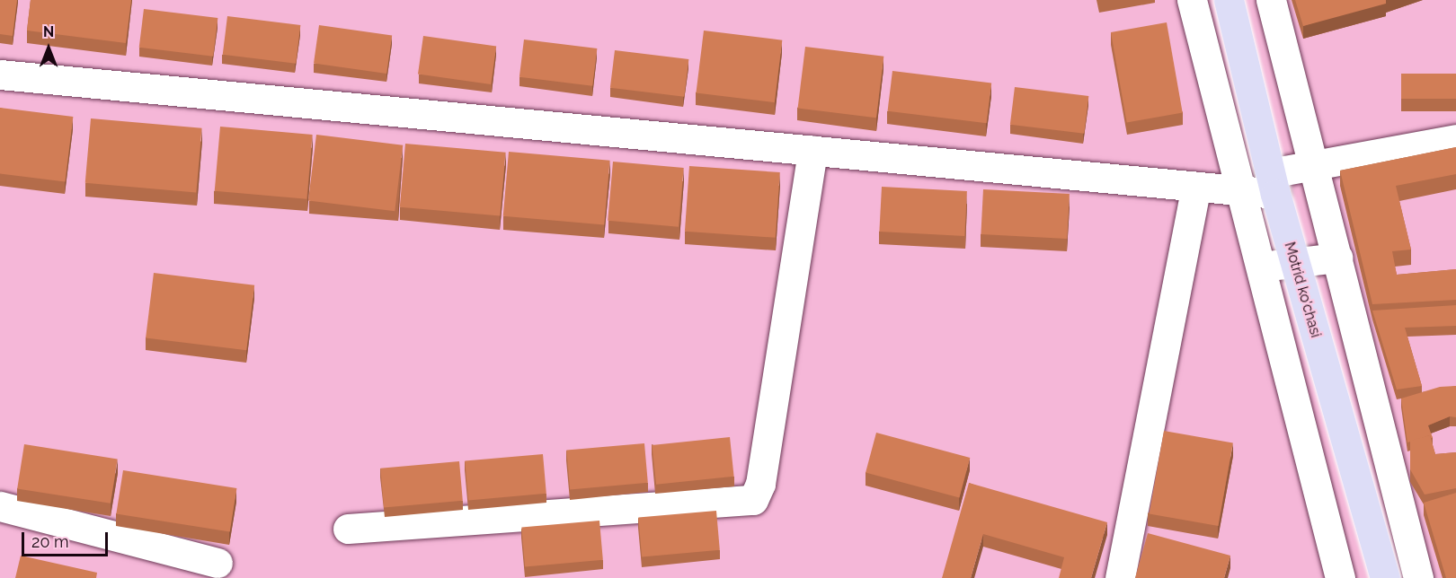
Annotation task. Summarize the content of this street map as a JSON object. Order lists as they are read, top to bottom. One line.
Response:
{"streets":{"main road":["Motrid ko'chasi"]},"scale_bar":"20 m","north":"top"}
